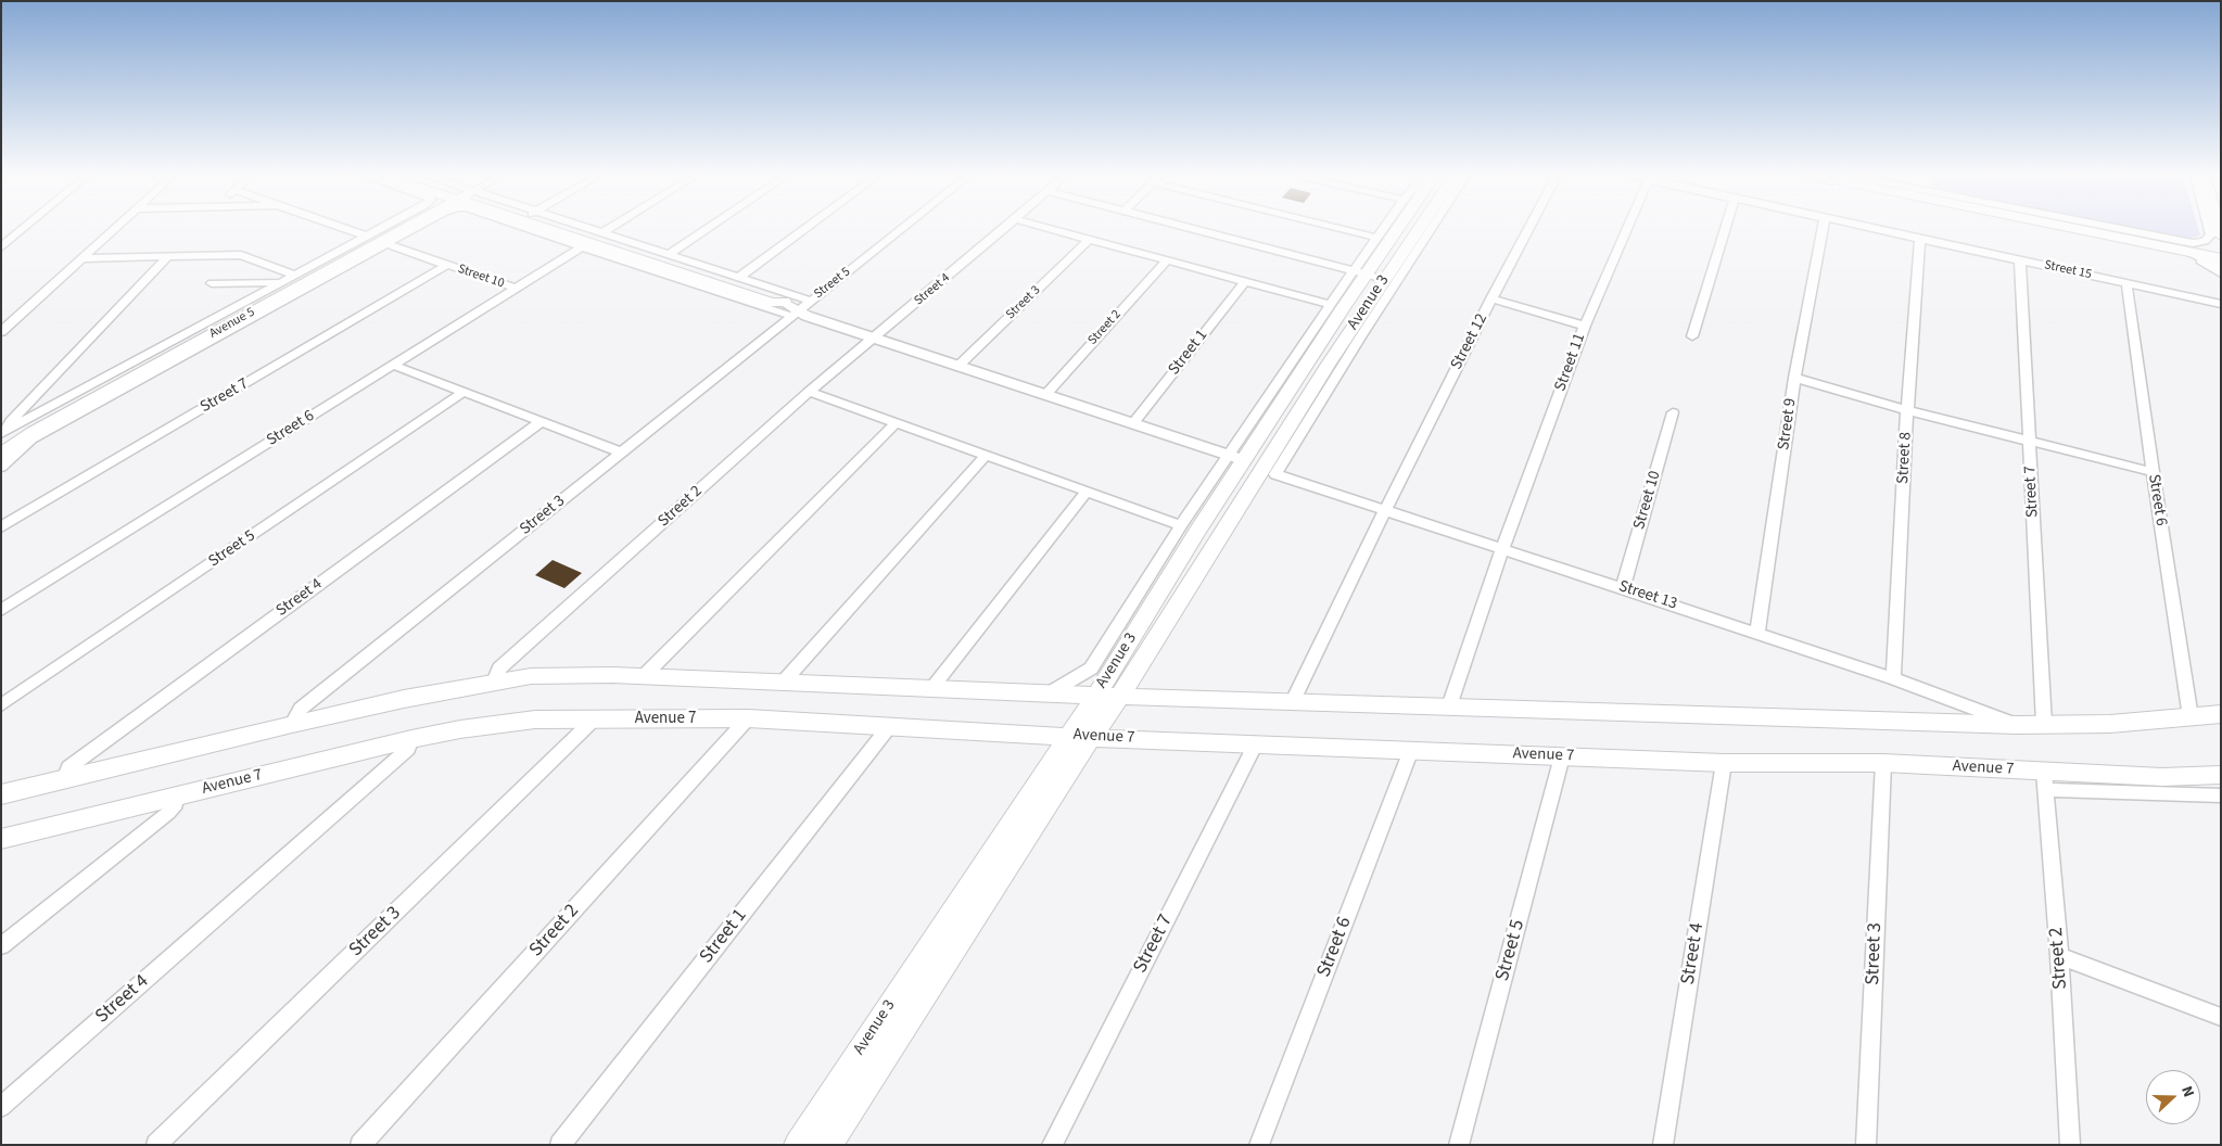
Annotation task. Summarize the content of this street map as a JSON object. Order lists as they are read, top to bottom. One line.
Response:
{"streets":{"main road":["Avenue 3","Avenue 5","Avenue 7"],"street":["Street 15","Street 10","Street 5","Street 4","Street 3","Street 2","Street 12","Street 1","Street 11","Street 7","Street 9","Street 6","Street 8","Street 13"]},"crossings":[["Street 15","Street 7"],["Street 15","Street 6"],["Street 15","Street 8"],["Street 10","Street 7"],["Street 10","Street 6"],["Street 10","Street 13"],["Street 5","Street 3"],["Street 5","Avenue 7"],["Street 4","Street 2"],["Street 4","Avenue 7"],["Street 3","Avenue 7"],["Avenue 3","Avenue 7"],["Street 2","Avenue 7"],["Street 12","Street 13"],["Street 1","Avenue 7"],["Street 11","Street 13"],["Street 7","Avenue 7"],["Street 9","Street 13"],["Street 6","Avenue 7"],["Street 8","Street 13"]],"north":"right"}
